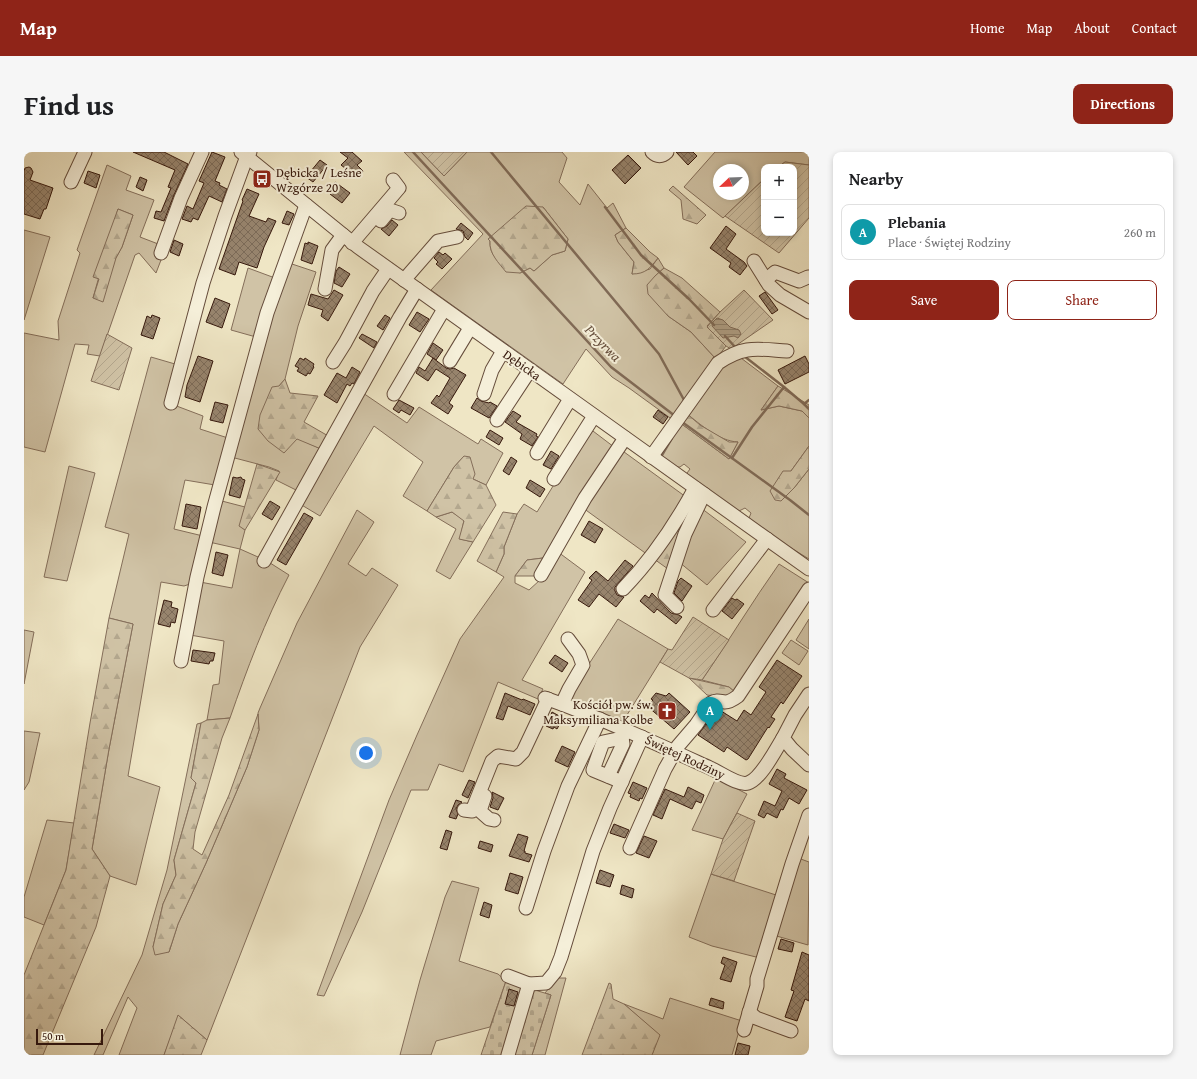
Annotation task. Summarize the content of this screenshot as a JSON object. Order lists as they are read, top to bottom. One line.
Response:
{"streets":{"street":["Dębicka","Świętej Rodziny"]},"water":["Przyrwa"],"places":{"bus stop":["Dębicka / Leśne Wzgórze 20"],"church":["Kościół pw. św. Maksymiliana Kolbe"]},"scale_bar":"50 m","north":"bottom left","page":{"header":"Map","nav":["Home","Map","About","Contact"],"title":"Find us","buttons":["Directions",["Save","Share"]],"heading":"Nearby","map_buttons":["+","−"],"list":[{"mark":"A","name":"Plebania","note":"Place · Świętej Rodziny","value":"260 m"}],"pins":"A","scale":"50 m"}}
